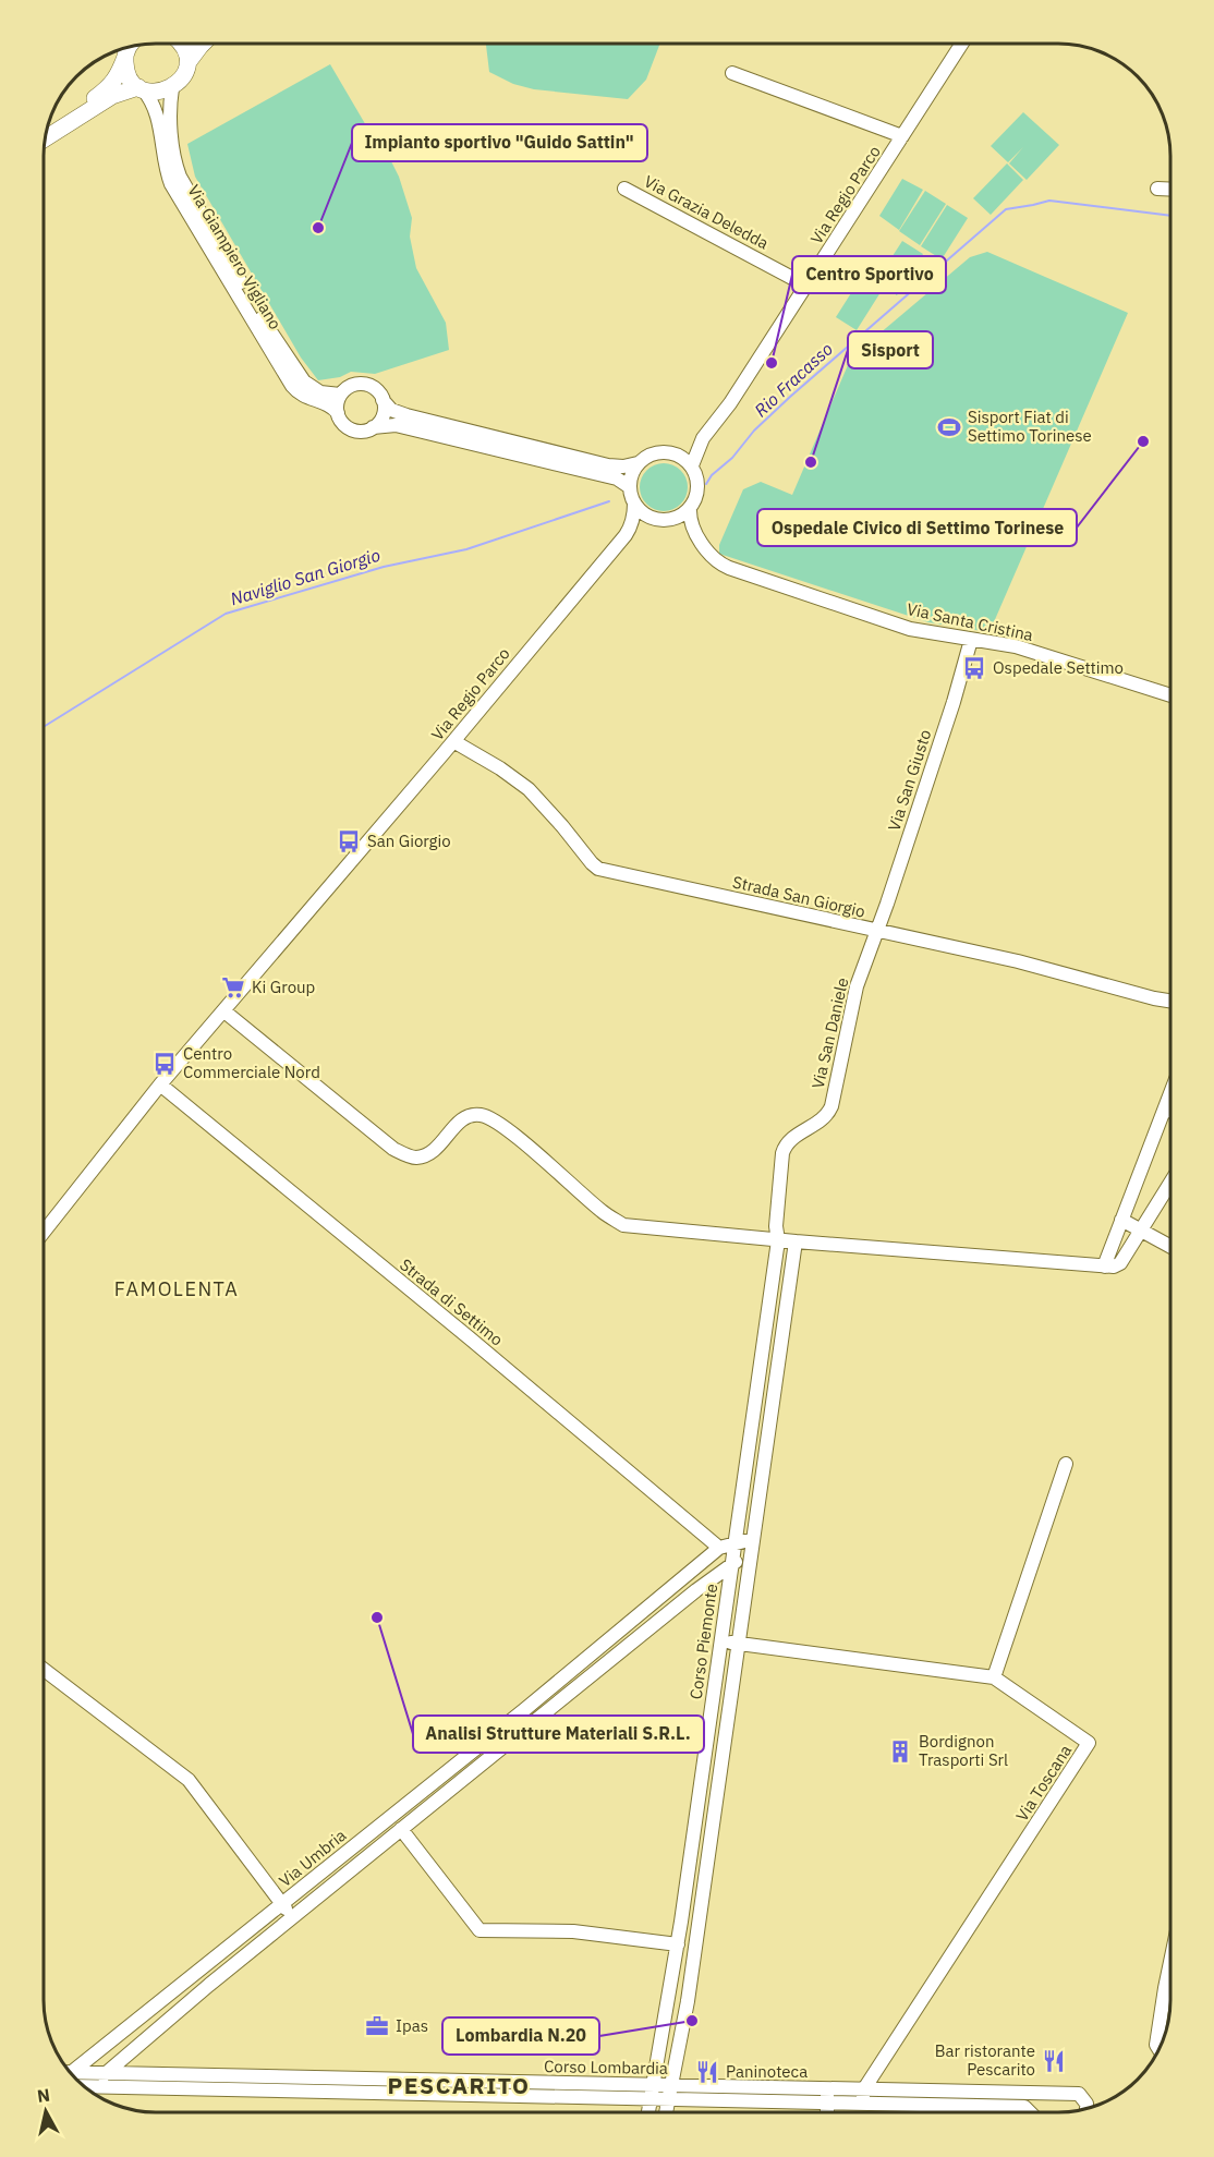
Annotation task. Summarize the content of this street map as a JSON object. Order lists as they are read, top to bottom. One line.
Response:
{"streets":{"street":["Via Regio Parco","Via Grazia Deledda","Via Giampiero Vigliano","Via Santa Cristina","Via San Giusto","Strada San Giorgio","Via San Daniele","Strada di Settimo","Corso Piemonte","Via Toscana","Via Umbria","Corso Lombardia"]},"crossings":[["Via Regio Parco","Via Grazia Deledda"],["Via Regio Parco","Via Santa Cristina"],["Via Regio Parco","Strada San Giorgio"],["Via Santa Cristina","Via San Giusto"],["Via San Giusto","Strada San Giorgio"],["Via San Giusto","Via San Daniele"],["Strada San Giorgio","Via San Daniele"],["Via San Daniele","Corso Piemonte"],["Strada di Settimo","Via Umbria"],["Corso Piemonte","Via Toscana"],["Corso Piemonte","Via Umbria"],["Corso Piemonte","Corso Lombardia"],["Via Toscana","Corso Lombardia"],["Via Umbria","Corso Lombardia"]],"districts":["FAMOLENTA","PESCARITO"],"water":["Rio Fracasso","Naviglio San Giorgio"],"places":{"other":["Impianto sportivo \"Guido Sattin\"","Centro Sportivo","Ospedale Civico di Settimo Torinese","Sisport","Analisi Strutture Materiali S.R.L.","Lombardia N.20"],"sports":["Sisport Fiat di Settimo Torinese"],"bus stop":["Ospedale Settimo","San Giorgio","Centro Commerciale Nord"],"supermarket":["Ki Group"],"building":["Bordignon Trasporti Srl"],"office":["Ipas"],"restaurant":["Bar ristorante Pescarito","Paninoteca"]},"north":"top"}
